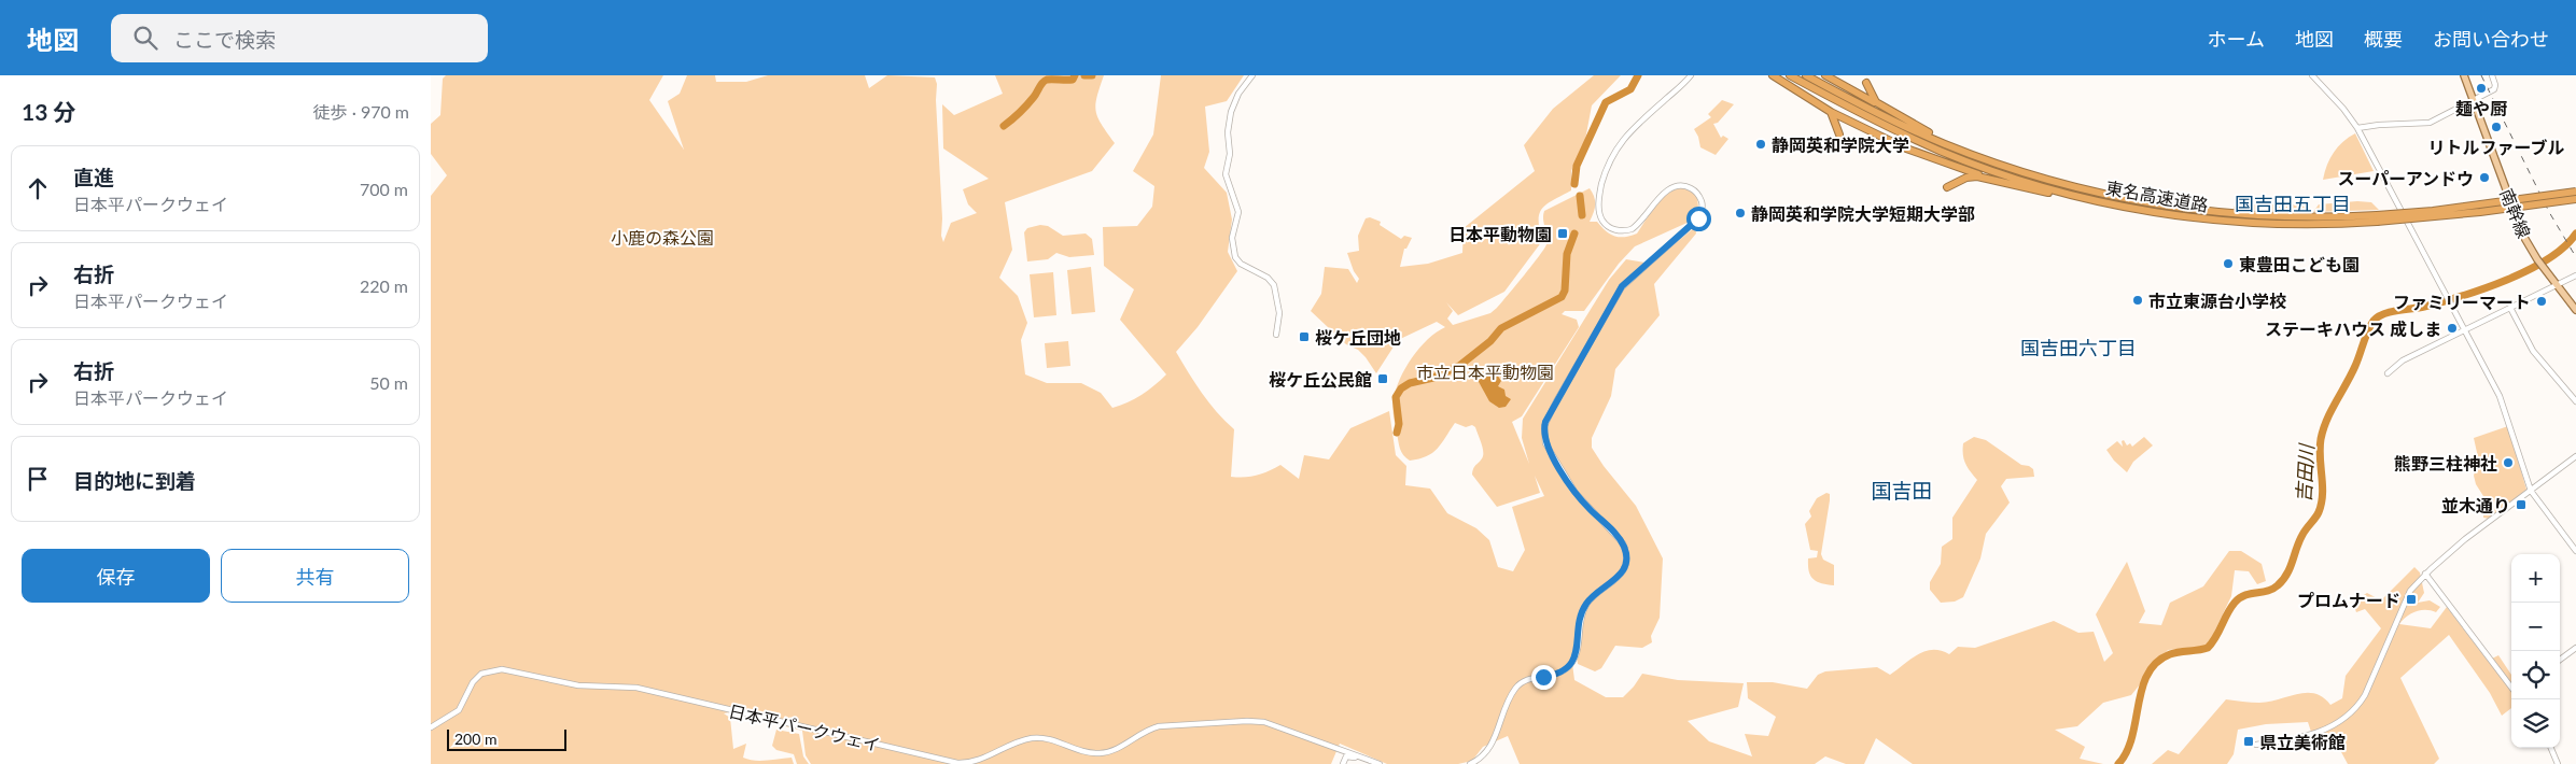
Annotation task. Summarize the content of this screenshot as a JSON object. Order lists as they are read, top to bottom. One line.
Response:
{"streets":{"highway":["東名高速道路"],"main road":["南幹線"],"street":["日本平パークウェイ"]},"districts":["国吉田五丁目","国吉田六丁目","国吉田"],"water":["吉田川"],"parks":["小鹿の森公園","市立日本平動物園"],"places":{"other":["麺や厨","リトルファーブル","静岡英和学院大学","スーパーアンドウ","静岡英和学院大学短期大学部","東豊田こども園","市立東源台小学校","ファミリーマート","ステーキハウス 成しま","熊野三柱神社"],"transit":["日本平動物園","桜ケ丘団地","桜ケ丘公民館","並木通り","プロムナード","県立美術館"]},"scale_bar":"200 m","page":{"header":"地図","search":"ここで検索","nav":["ホーム","地図","概要","お問い合わせ"],"heading":["13 分","徒歩 · 970 m"],"list":[["直進","日本平パークウェイ","700 m"],["右折","日本平パークウェイ","220 m"],["右折","日本平パークウェイ","50 m"],"目的地に到着"],"buttons":["保存","共有"],"map_buttons":["+","−"],"scale":"200 m"}}
